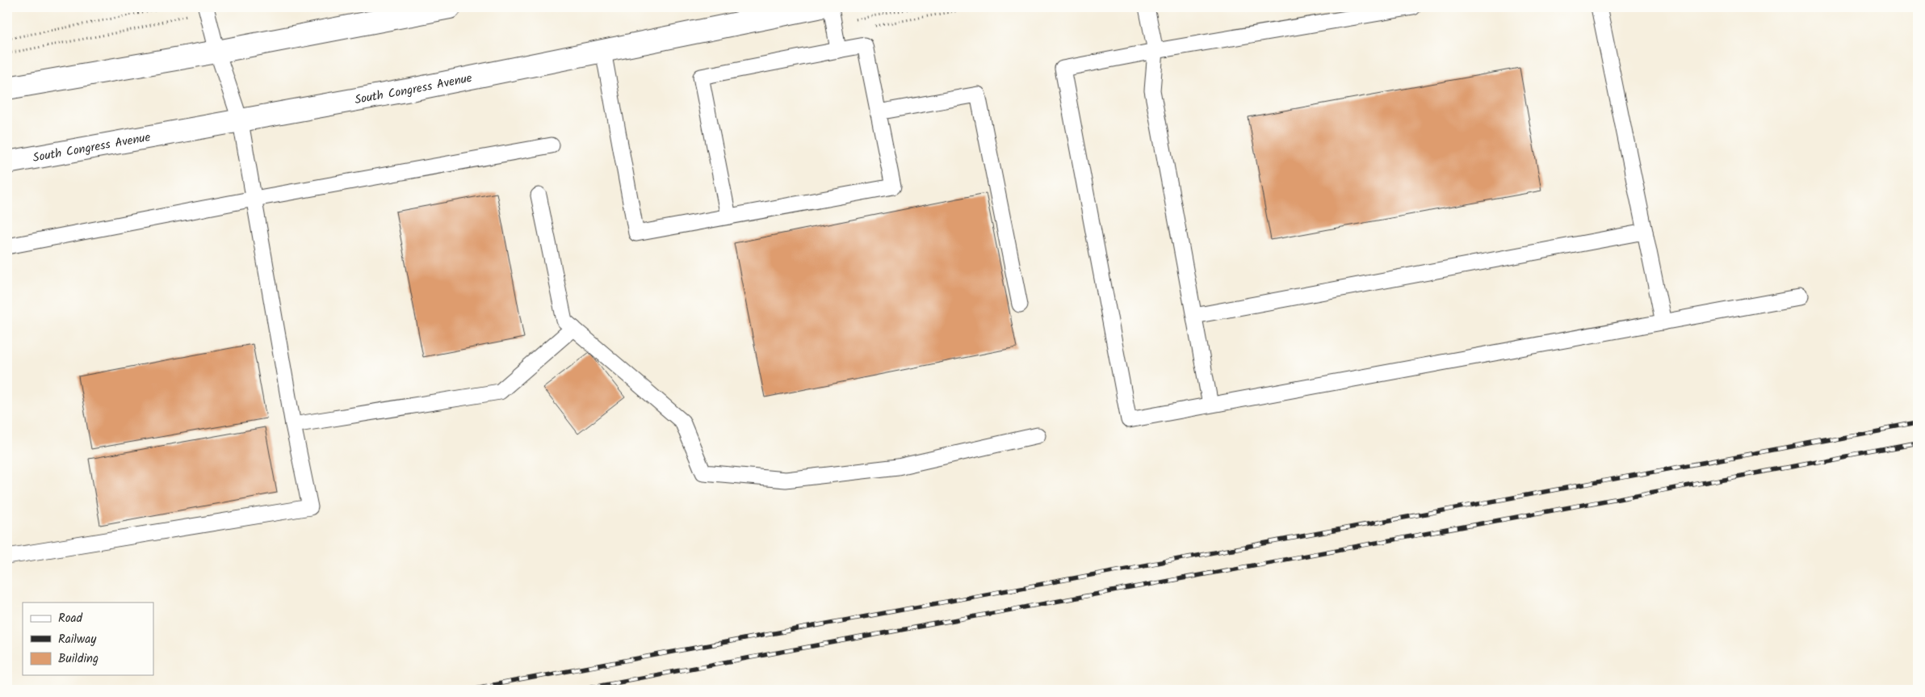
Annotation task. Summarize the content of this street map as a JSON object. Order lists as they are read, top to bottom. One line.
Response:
{"streets":{"main road":["South Congress Avenue"]},"legend":["Road","Railway","Building"]}
